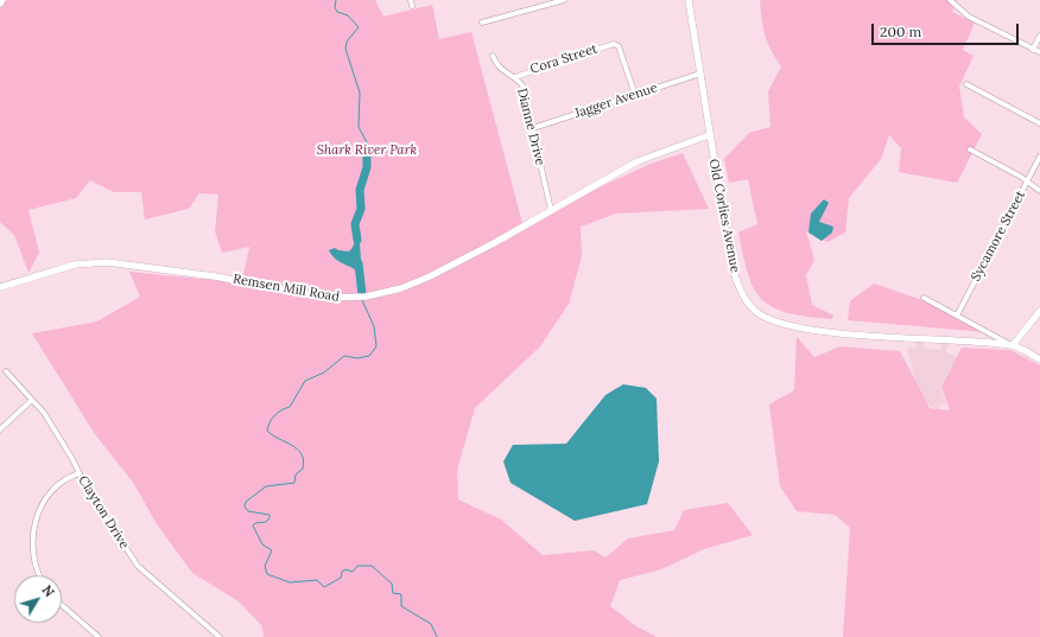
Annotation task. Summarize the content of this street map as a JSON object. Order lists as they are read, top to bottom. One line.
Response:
{"streets":{"street":["Cora Street","Jagger Avenue","Dianne Drive","Old Corlies Avenue","Sycamore Street","Remsen Mill Road","Clayton Drive"]},"crossings":[["Cora Street","Jagger Avenue"],["Cora Street","Dianne Drive"],["Jagger Avenue","Dianne Drive"],["Jagger Avenue","Old Corlies Avenue"],["Dianne Drive","Remsen Mill Road"],["Old Corlies Avenue","Sycamore Street"],["Old Corlies Avenue","Remsen Mill Road"]],"parks":["Shark River Park"],"scale_bar":"200 m","north":"top right"}
